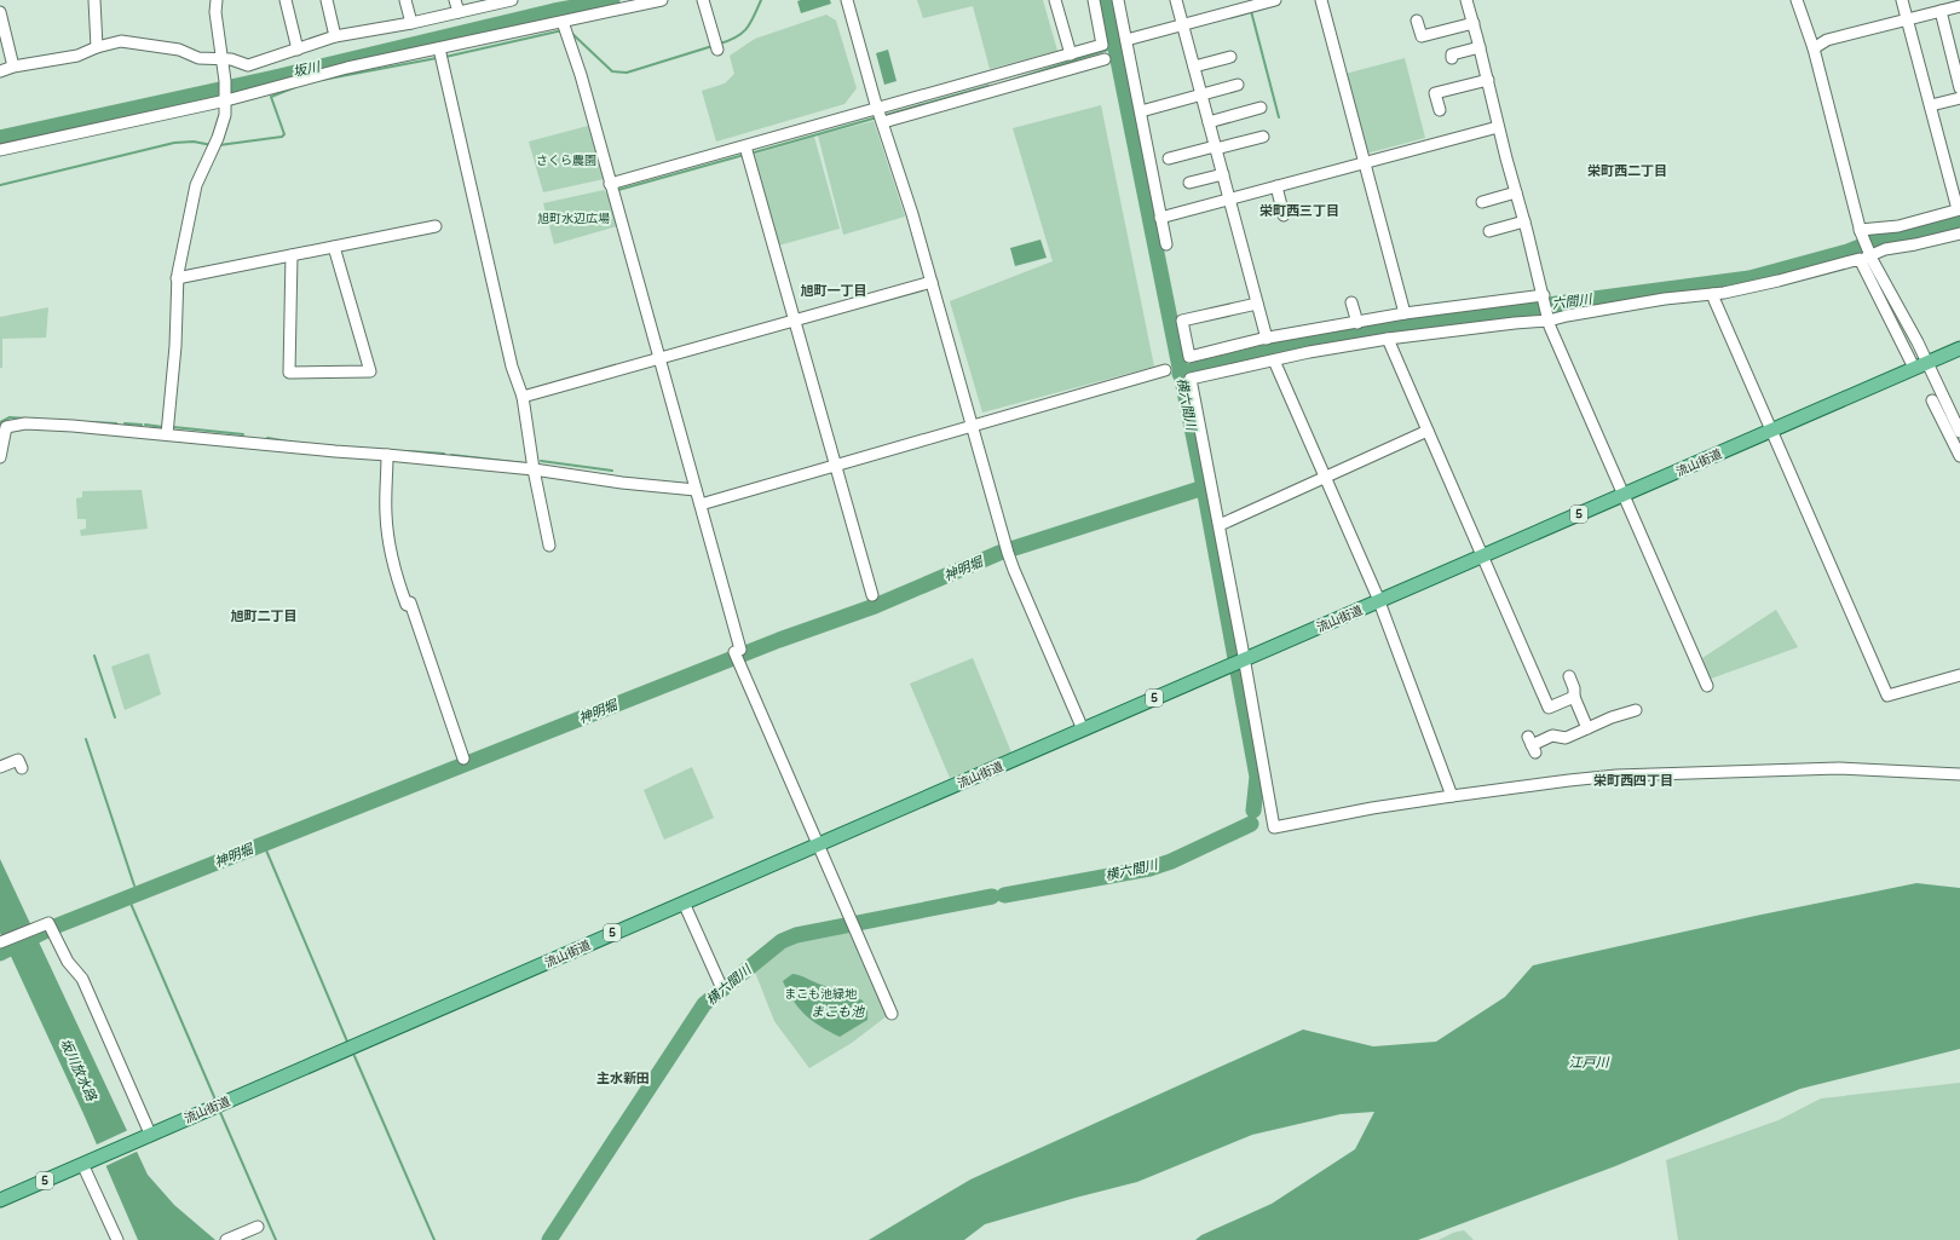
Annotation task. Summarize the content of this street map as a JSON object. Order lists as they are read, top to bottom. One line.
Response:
{"streets":{"main road":["流山街道","5"]},"districts":["栄町西二丁目","栄町西三丁目","旭町一丁目","旭町二丁目","栄町西四丁目","主水新田"],"water":["坂川","六間川","横六間川","神明堀","まこも池","江戸川","坂川放水路"],"parks":["さくら農園","旭町水辺広場","まこも池緑地"]}
